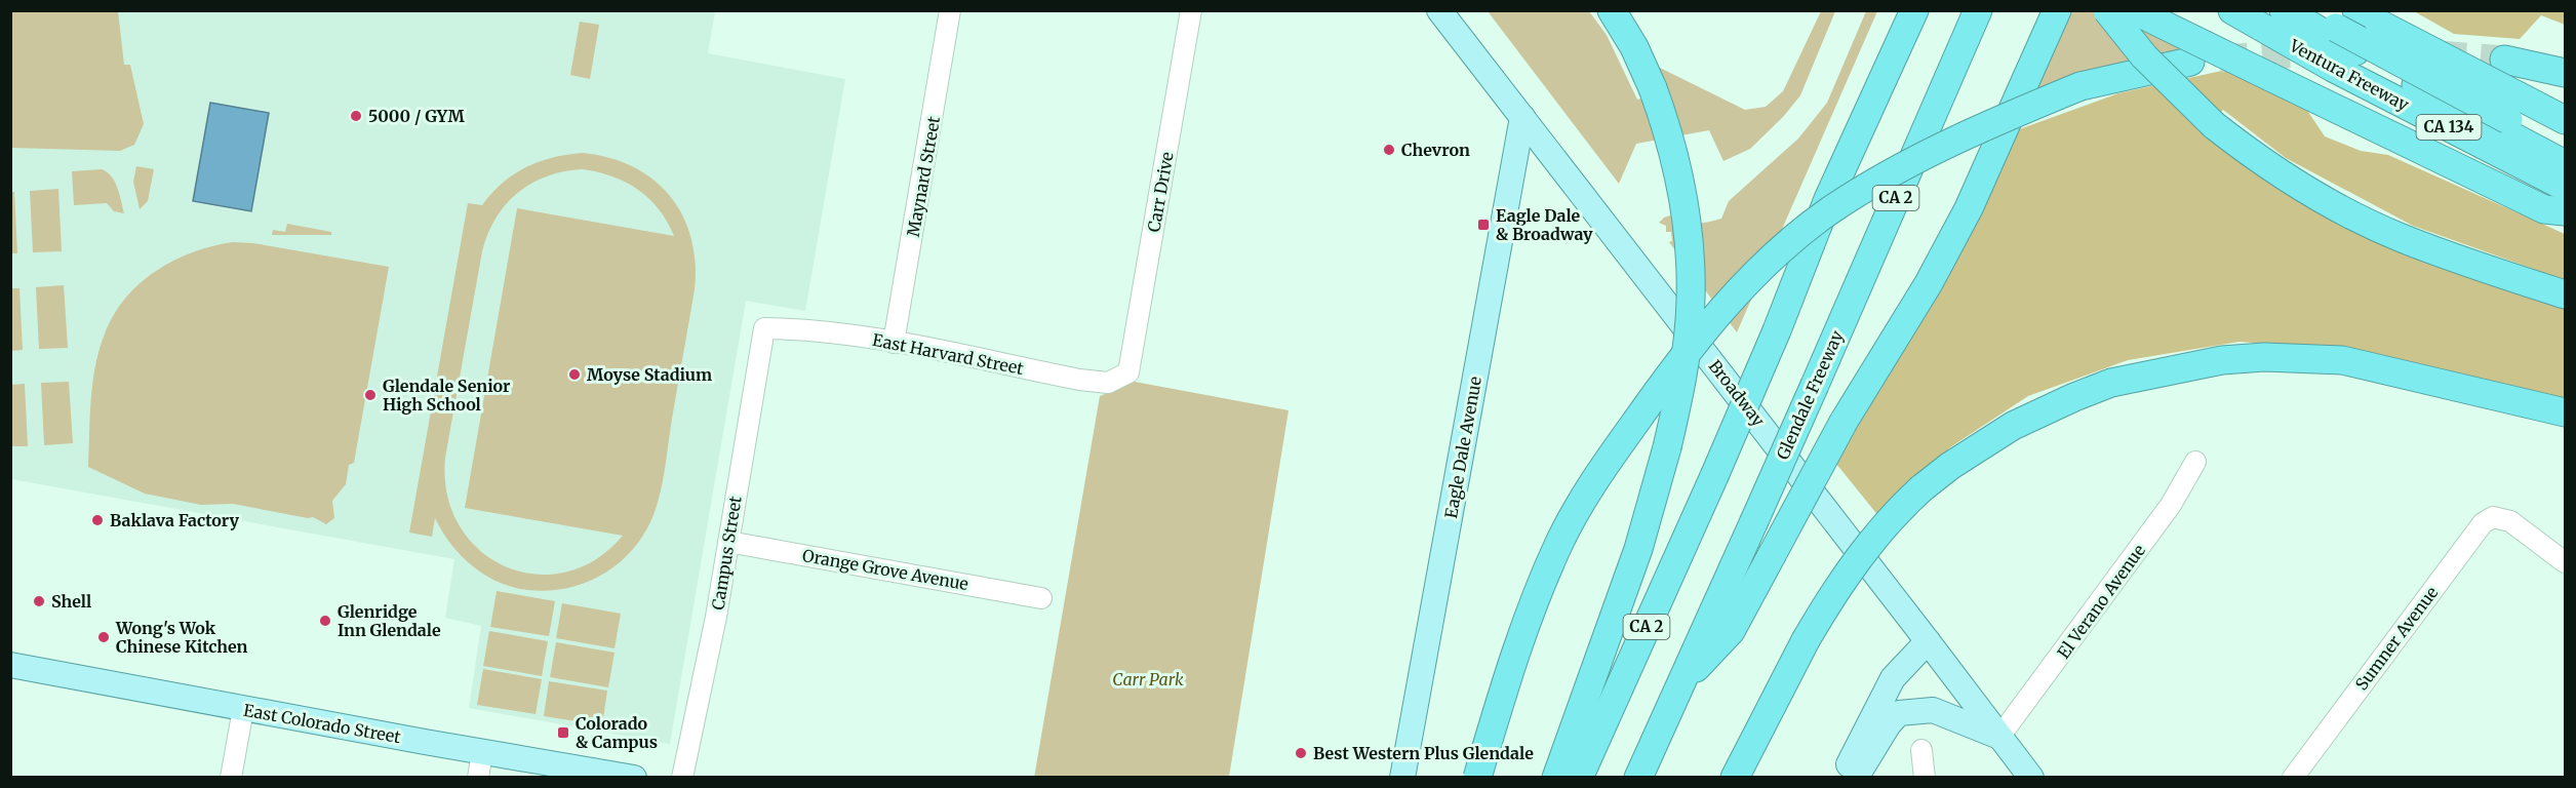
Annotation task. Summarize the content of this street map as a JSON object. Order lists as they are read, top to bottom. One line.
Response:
{"streets":{"highway":["Ventura Freeway","CA 134","CA 2","Glendale Freeway"],"main road":["Broadway","Eagle Dale Avenue","East Colorado Street"],"street":["Maynard Street","Carr Drive","East Harvard Street","Campus Street","Orange Grove Avenue","El Verano Avenue","Sumner Avenue"]},"crossings":[["Maynard Street","East Harvard Street"],["Carr Drive","East Harvard Street"],["East Harvard Street","Campus Street"],["Broadway","Eagle Dale Avenue"],["Broadway","El Verano Avenue"],["Campus Street","Orange Grove Avenue"]],"parks":["Carr Park"],"places":{"other":["5000 / GYM","Chevron","Moyse Stadium","Glendale Senior High School","Baklava Factory","Shell","Glenridge Inn Glendale","Wong's Wok Chinese Kitchen","Best Western Plus Glendale"],"transit":["Eagle Dale & Broadway","Colorado & Campus"]}}
